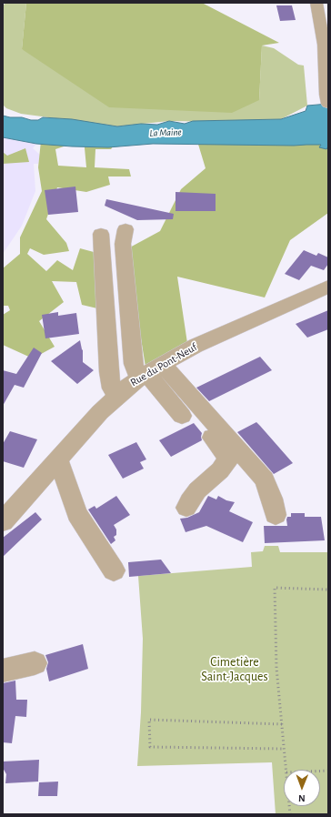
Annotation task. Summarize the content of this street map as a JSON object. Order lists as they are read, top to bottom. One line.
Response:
{"streets":{"street":["Rue du Pont-Neuf"]},"water":["La Maine"],"parks":["Cimetière Saint-Jacques"],"north":"bottom"}
